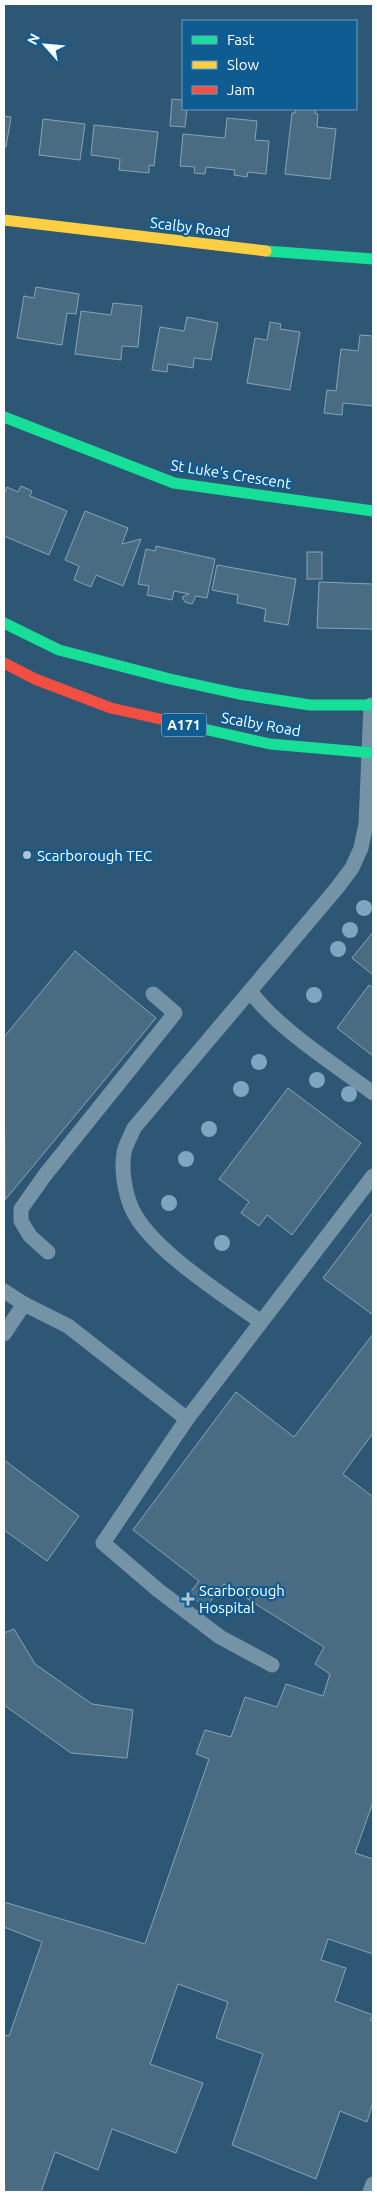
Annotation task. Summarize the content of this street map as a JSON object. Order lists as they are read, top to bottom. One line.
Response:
{"streets":{"main road":["Scalby Road","St Luke's Crescent","A171"]},"places":{"other":["Scarborough TEC"],"health":["Scarborough Hospital"]},"legend":["Fast","Slow","Jam"],"north":"top left"}
